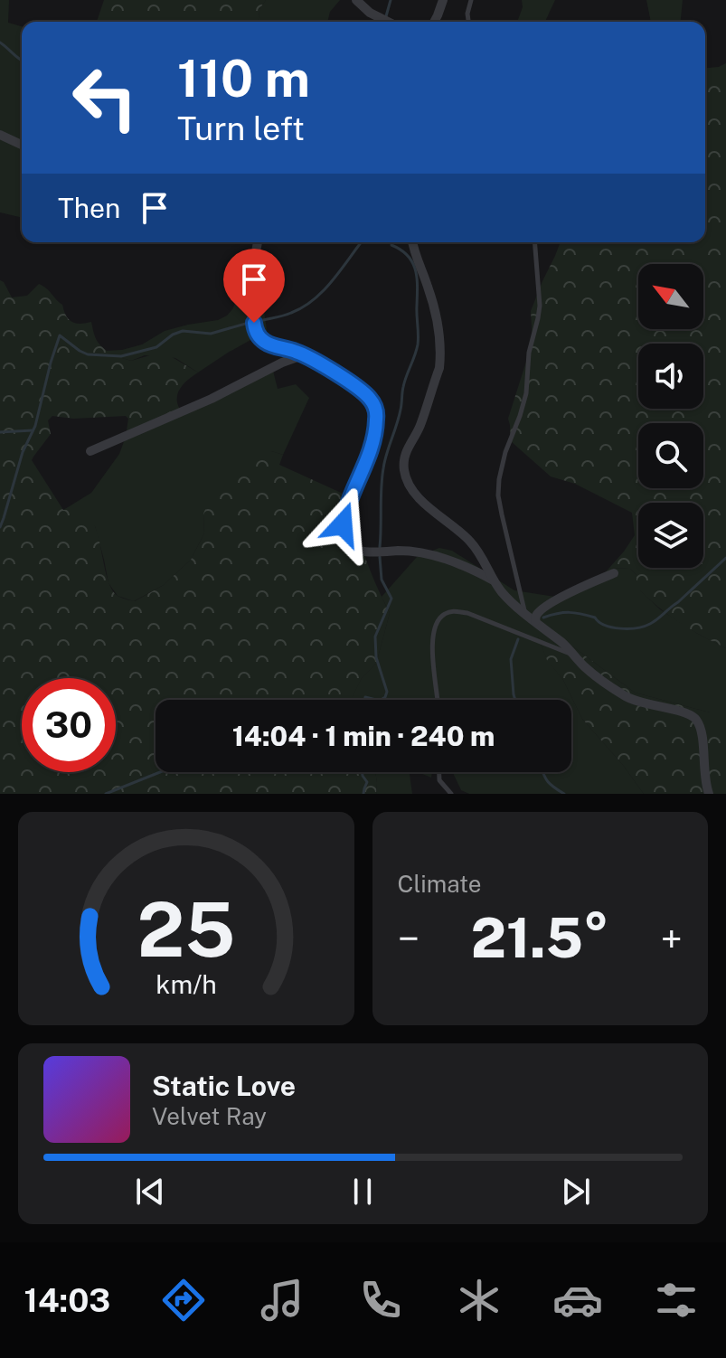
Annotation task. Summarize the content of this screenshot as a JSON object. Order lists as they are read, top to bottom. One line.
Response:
{"north":"top left","page":{"turn":["110 m","Turn left"],"then":"Then","limit":"30","trip":"14:04 · 1 min · 240 m","tile":"Climate","heat":["−","21.5°","+"],"song":["Static Love","Velvet Ray"],"tabs":"14:03","gauge":["25","km/h"]}}
